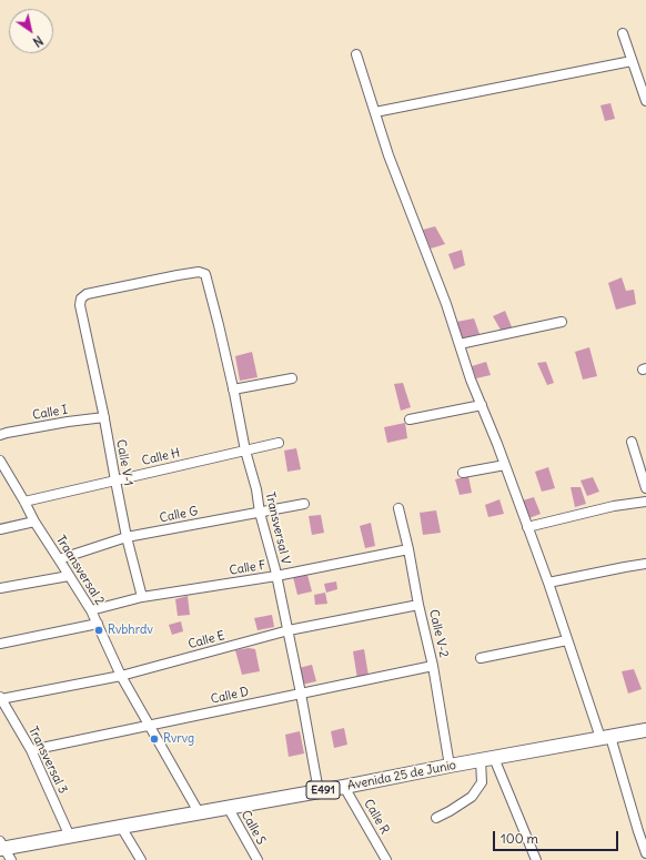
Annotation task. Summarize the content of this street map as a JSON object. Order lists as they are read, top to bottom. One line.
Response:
{"streets":{"highway":["Avenida 25 de Junio","E491"],"street":["Calle I","Calle H","Calle V-1","Calle G","Transversal V","Calle F","Traansversal 2","Calle V-2","Calle E","Calle D","Transversal 3","Calle R","Calle S"]},"crossings":[["Calle I","Calle V-1"],["Calle H","Calle V-1"],["Calle H","Transversal V"],["Calle H","Traansversal 2"],["Calle V-1","Calle G"],["Calle V-1","Transversal V"],["Calle V-1","Calle F"],["Calle G","Transversal V"],["Calle G","Traansversal 2"],["Transversal V","Calle F"],["Transversal V","Calle E"],["Transversal V","Calle D"],["Transversal V","Avenida 25 de Junio"],["Calle F","Traansversal 2"],["Calle F","Calle V-2"],["Traansversal 2","Calle E"],["Traansversal 2","Calle D"],["Traansversal 2","Avenida 25 de Junio"],["Calle V-2","Calle E"],["Calle V-2","Calle D"],["Calle V-2","Avenida 25 de Junio"],["Calle E","Transversal 3"],["Calle D","Transversal 3"],["Transversal 3","Avenida 25 de Junio"],["Avenida 25 de Junio","Calle R"],["Avenida 25 de Junio","Calle S"]],"places":["Rvbhrdv","Rvrvg"],"scale_bar":"100 m","north":"bottom right"}
